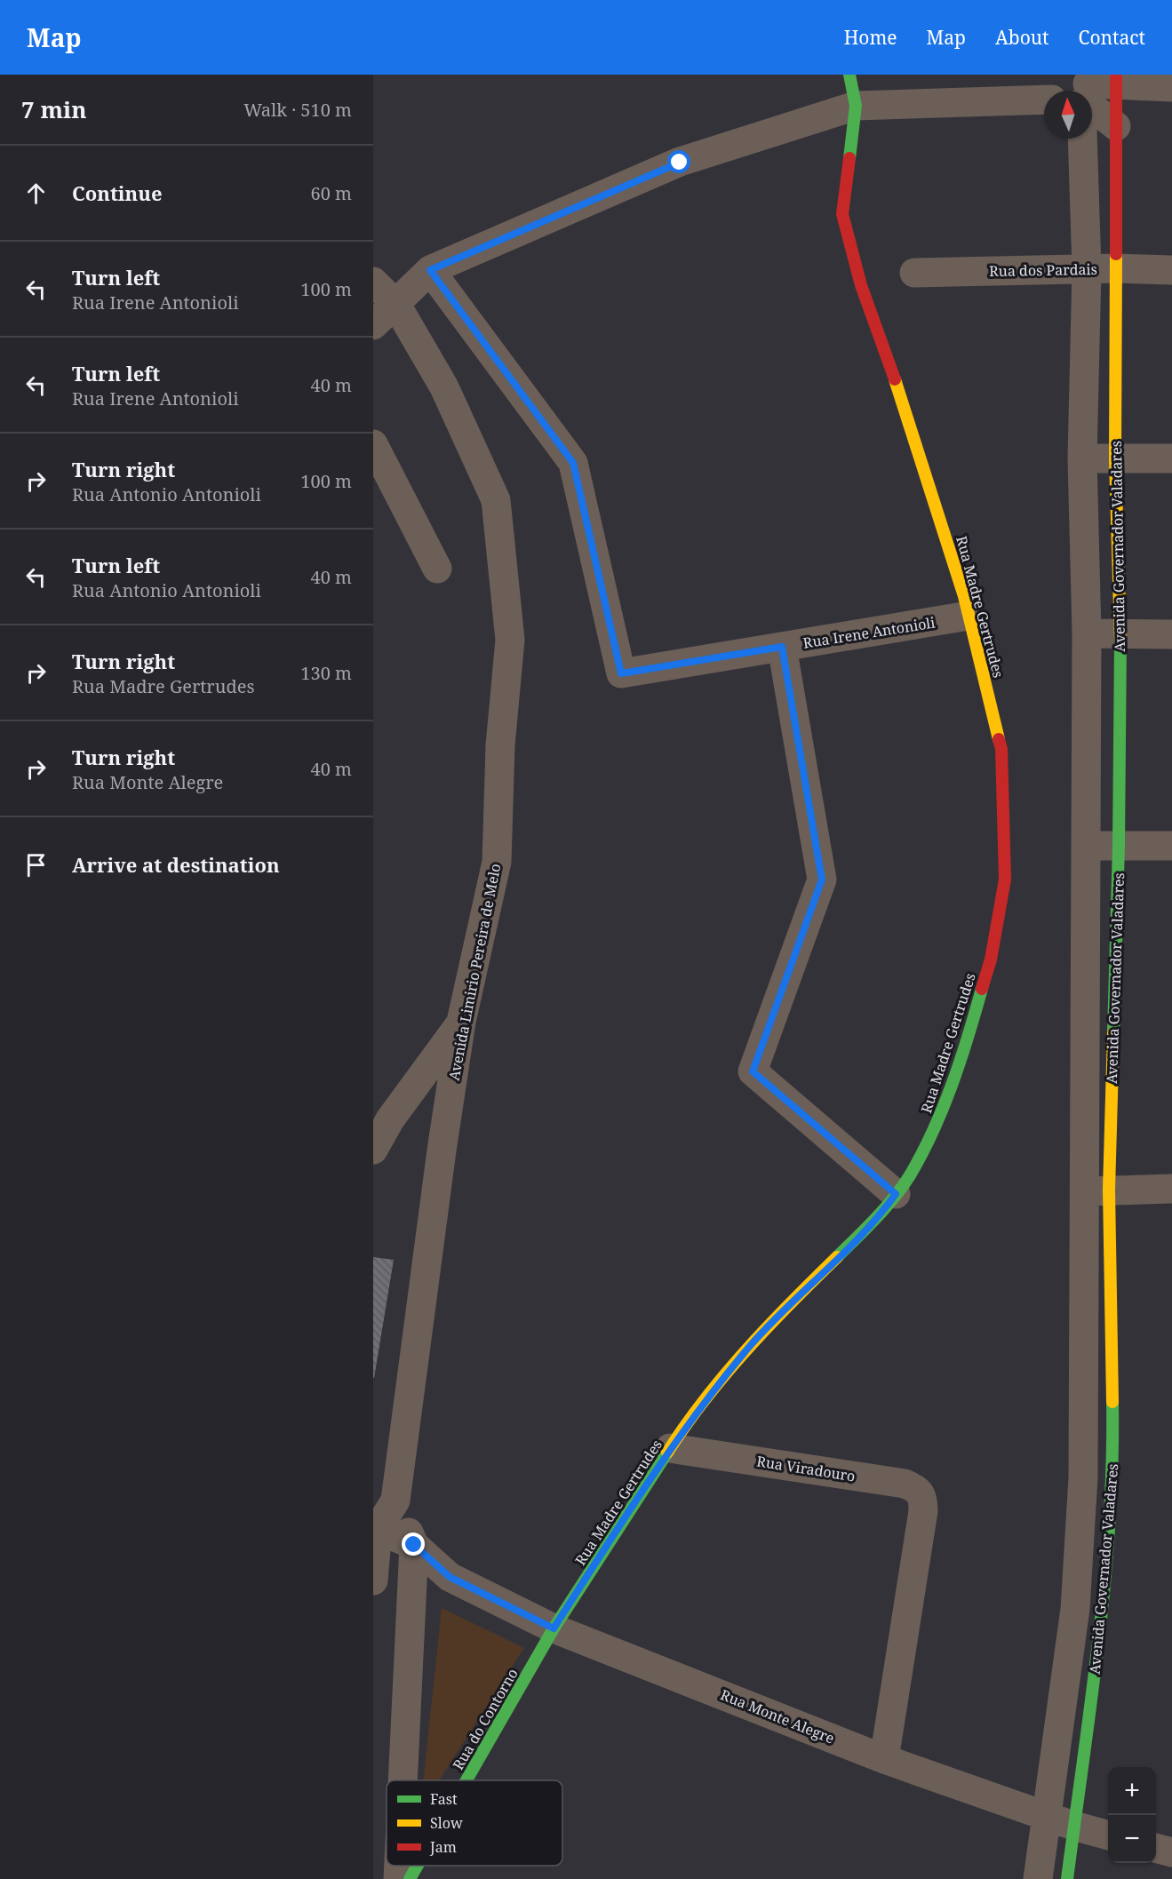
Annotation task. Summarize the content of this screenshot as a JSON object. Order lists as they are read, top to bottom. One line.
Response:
{"streets":{"street":["Rua dos Pardais","Avenida Governador Valadares","Rua Madre Gertrudes","Rua Irene Antonioli","Avenida Limirio Pereira de Melo","Rua Viradouro","Rua Monte Alegre","Rua do Contorno"]},"crossings":[["Rua dos Pardais","Avenida Governador Valadares"],["Avenida Governador Valadares","Rua Monte Alegre"],["Rua Madre Gertrudes","Rua Irene Antonioli"],["Rua Madre Gertrudes","Rua Viradouro"],["Rua Madre Gertrudes","Rua Monte Alegre"],["Rua Madre Gertrudes","Rua do Contorno"],["Avenida Limirio Pereira de Melo","Rua Monte Alegre"],["Rua Viradouro","Rua Monte Alegre"],["Rua Monte Alegre","Rua do Contorno"]],"legend":["Fast","Slow","Jam"],"north":"top","page":{"header":"Map","nav":["Home","Map","About","Contact"],"heading":["7 min","Walk · 510 m"],"list":[["Continue","60 m"],["Turn left","Rua Irene Antonioli","100 m"],["Turn left","Rua Irene Antonioli","40 m"],["Turn right","Rua Antonio Antonioli","100 m"],["Turn left","Rua Antonio Antonioli","40 m"],["Turn right","Rua Madre Gertrudes","130 m"],["Turn right","Rua Monte Alegre","40 m"],"Arrive at destination"],"map_buttons":["+","−"]}}
